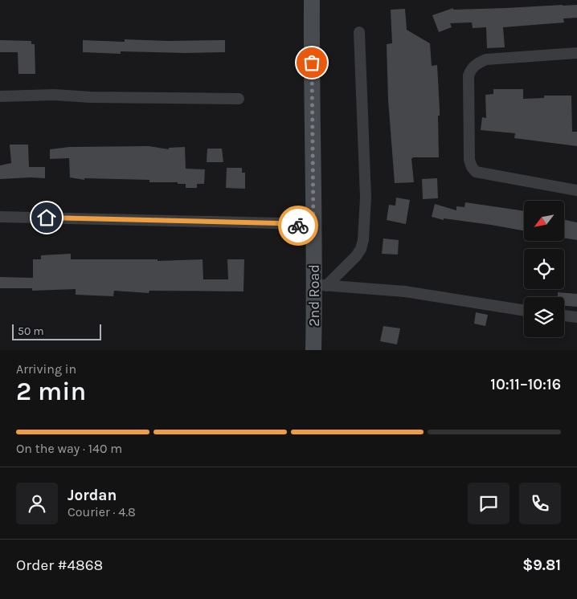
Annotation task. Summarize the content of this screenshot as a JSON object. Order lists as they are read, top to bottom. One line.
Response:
{"streets":{"street":["2nd Road"]},"scale_bar":"50 m","north":"bottom left","page":{"scale":"50 m","heading":["2 min","Arriving in","10:11–10:16"],"panel":["Jordan","Courier · 4.8","Order #4868","$9.81"],"bar":"On the way · 140 m"}}
